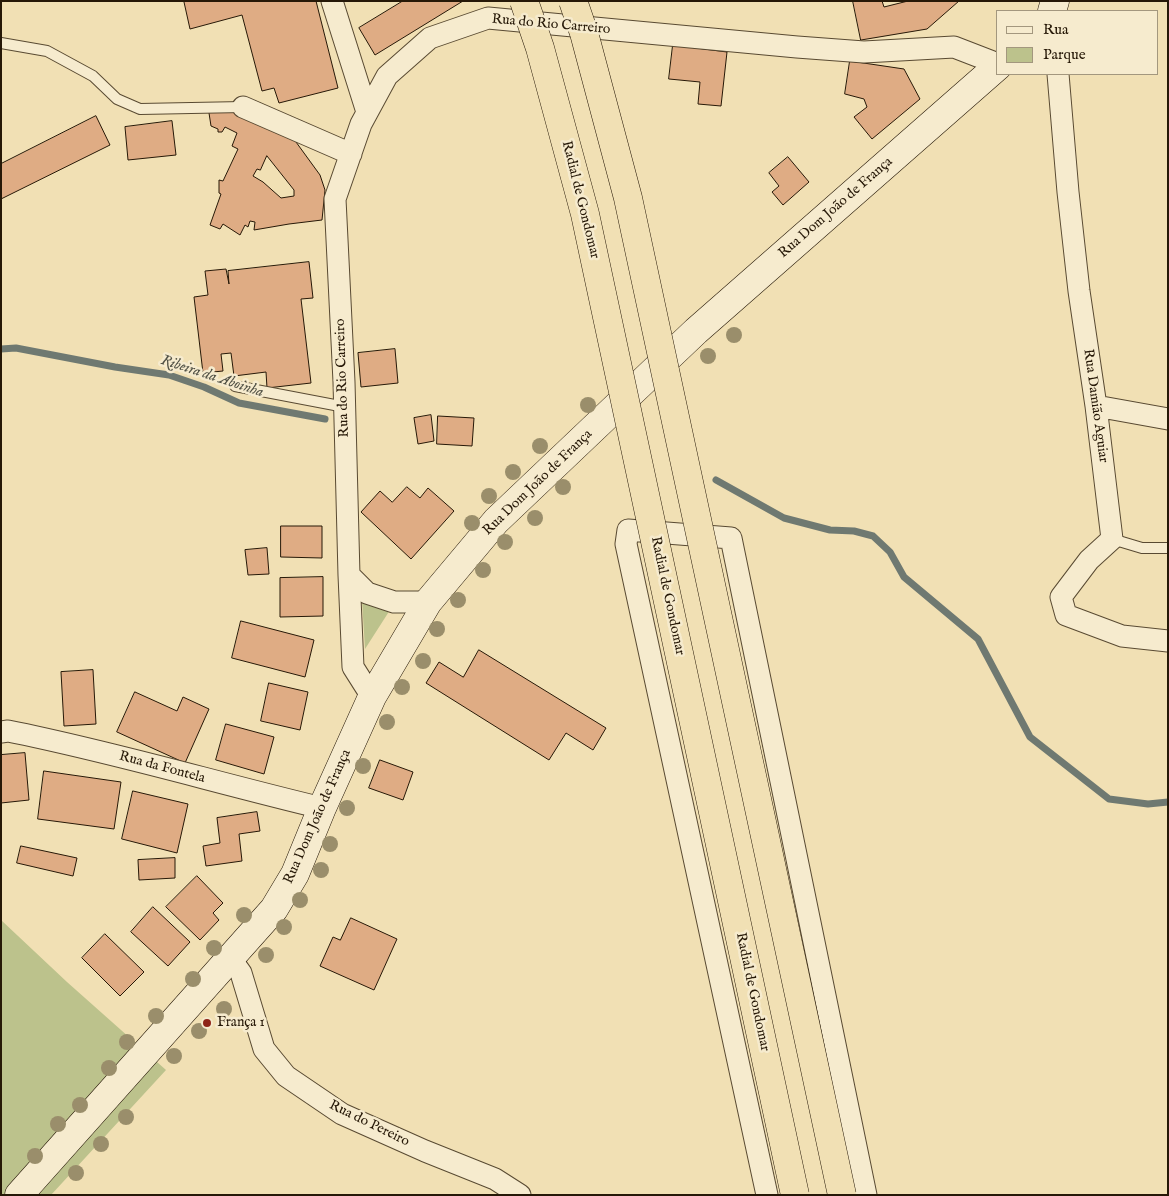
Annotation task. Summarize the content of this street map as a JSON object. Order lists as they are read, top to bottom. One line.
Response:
{"streets":{"highway":["Radial de Gondomar"],"main road":["Rua Dom João de França"],"street":["Rua do Rio Carreiro","Rua Damião Aguiar","Rua da Fontela","Rua do Pereiro"]},"crossings":[["Rua do Rio Carreiro","Rua Dom João de França"],["Rua Dom João de França","Rua da Fontela"],["Rua Dom João de França","Rua do Pereiro"]],"water":["Ribeira da Aboinha"],"places":["França 1"],"legend":["Rua","Parque"]}
